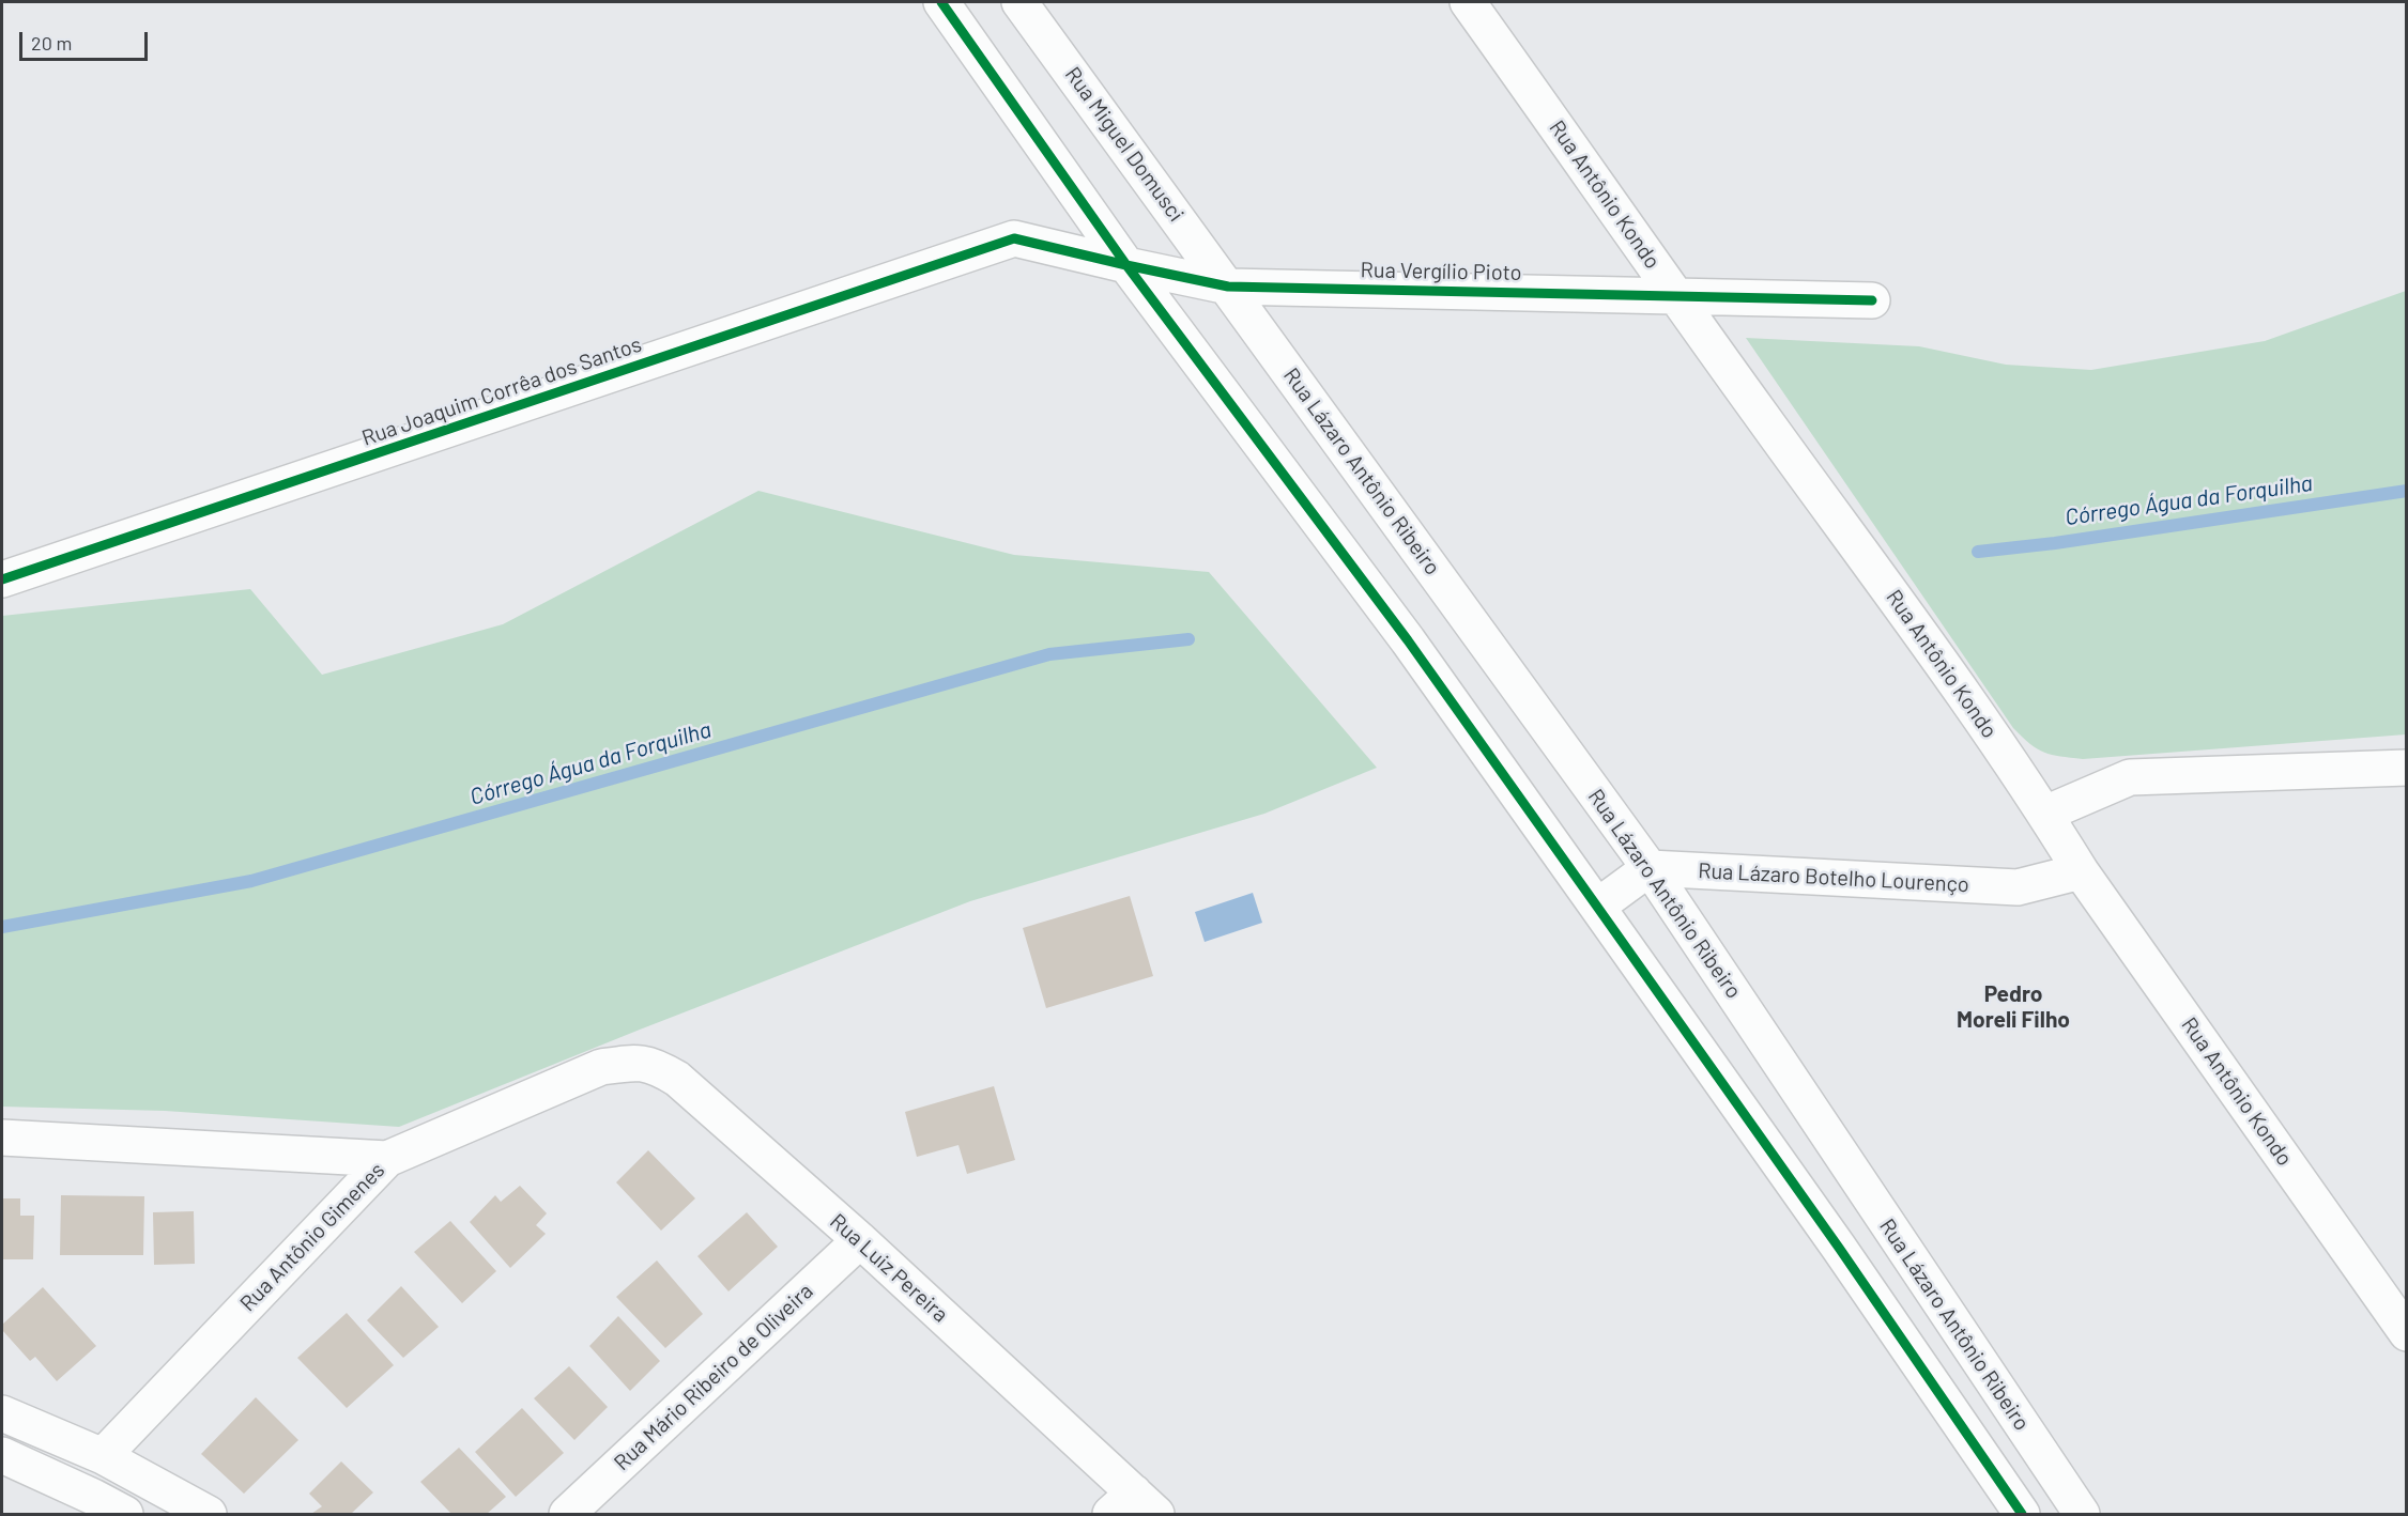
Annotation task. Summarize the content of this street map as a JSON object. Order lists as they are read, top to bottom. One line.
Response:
{"streets":{"street":["Rua Miguel Domusci","Rua Antônio Kondo","Rua Vergílio Pioto","Rua Joaquim Corrêa dos Santos","Rua Lázaro Antônio Ribeiro","Rua Lázaro Botelho Lourenço","Rua Antônio Gimenes","Rua Luiz Pereira","Rua Mário Ribeiro de Oliveira"]},"crossings":[["Rua Miguel Domusci","Rua Vergílio Pioto"],["Rua Miguel Domusci","Rua Lázaro Antônio Ribeiro"],["Rua Antônio Kondo","Rua Vergílio Pioto"],["Rua Antônio Kondo","Rua Lázaro Botelho Lourenço"],["Rua Vergílio Pioto","Rua Joaquim Corrêa dos Santos"],["Rua Vergílio Pioto","Rua Lázaro Antônio Ribeiro"],["Rua Lázaro Antônio Ribeiro","Rua Lázaro Botelho Lourenço"],["Rua Antônio Gimenes","Rua Luiz Pereira"],["Rua Luiz Pereira","Rua Mário Ribeiro de Oliveira"]],"districts":["Pedro Moreli Filho"],"water":["Córrego Água da Forquilha"],"scale_bar":"20 m"}
